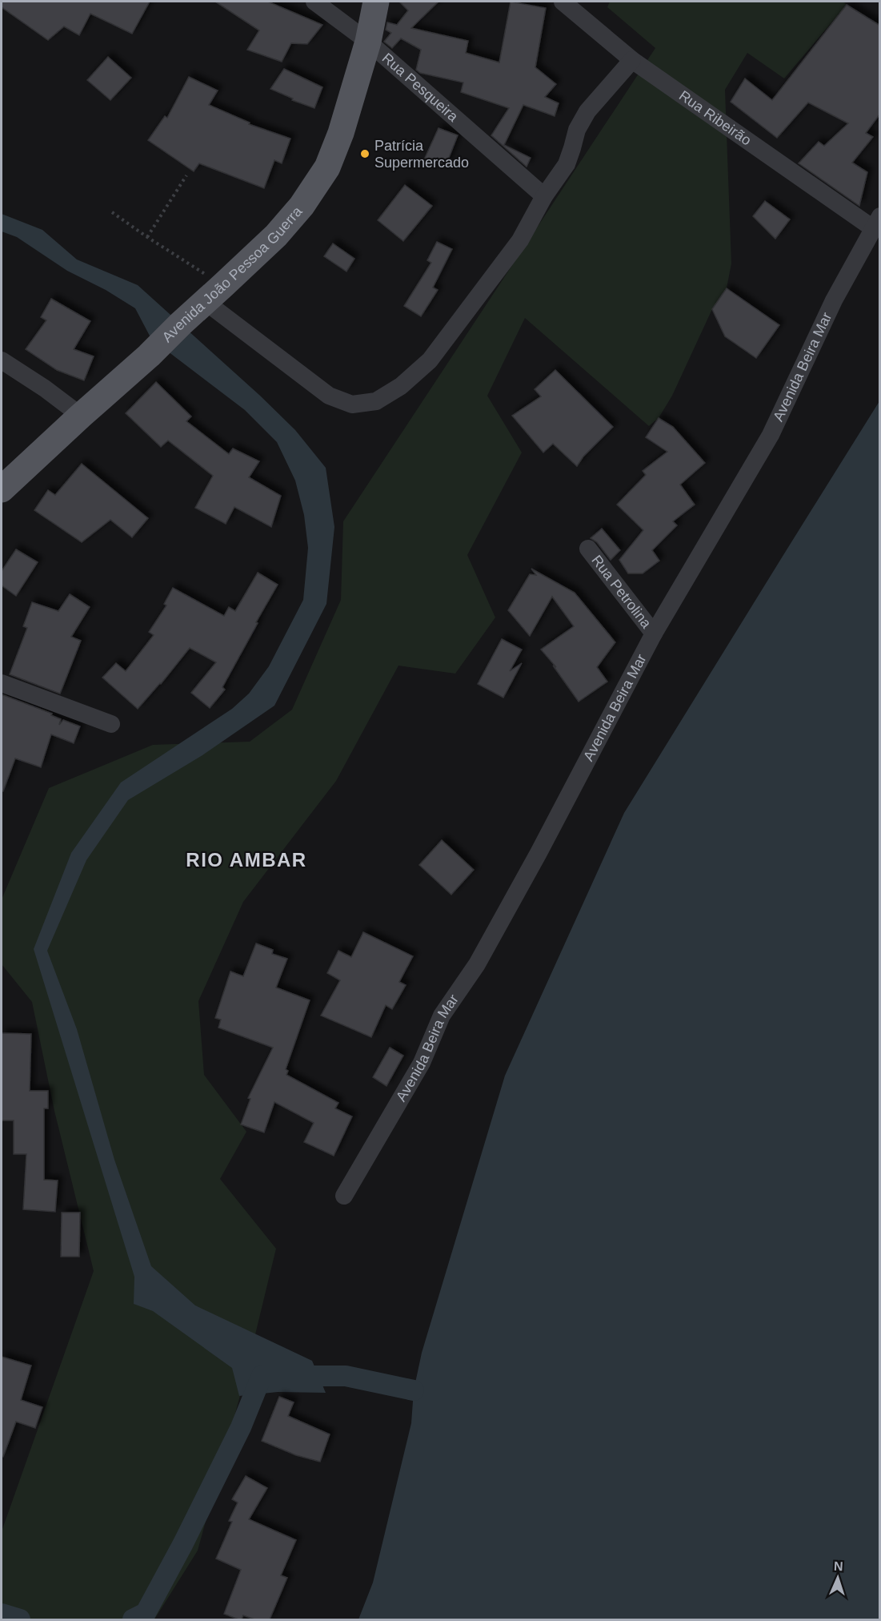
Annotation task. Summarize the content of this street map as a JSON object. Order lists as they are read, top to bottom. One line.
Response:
{"streets":{"main road":["Avenida João Pessoa Guerra"],"street":["Rua Pesqueira","Rua Ribeirão","Avenida Beira Mar","Rua Petrolina"]},"crossings":[["Rua Pesqueira","Avenida João Pessoa Guerra"],["Rua Ribeirão","Avenida Beira Mar"],["Avenida Beira Mar","Rua Petrolina"]],"districts":["RIO AMBAR"],"places":["Patrícia Supermercado"],"north":"top"}
